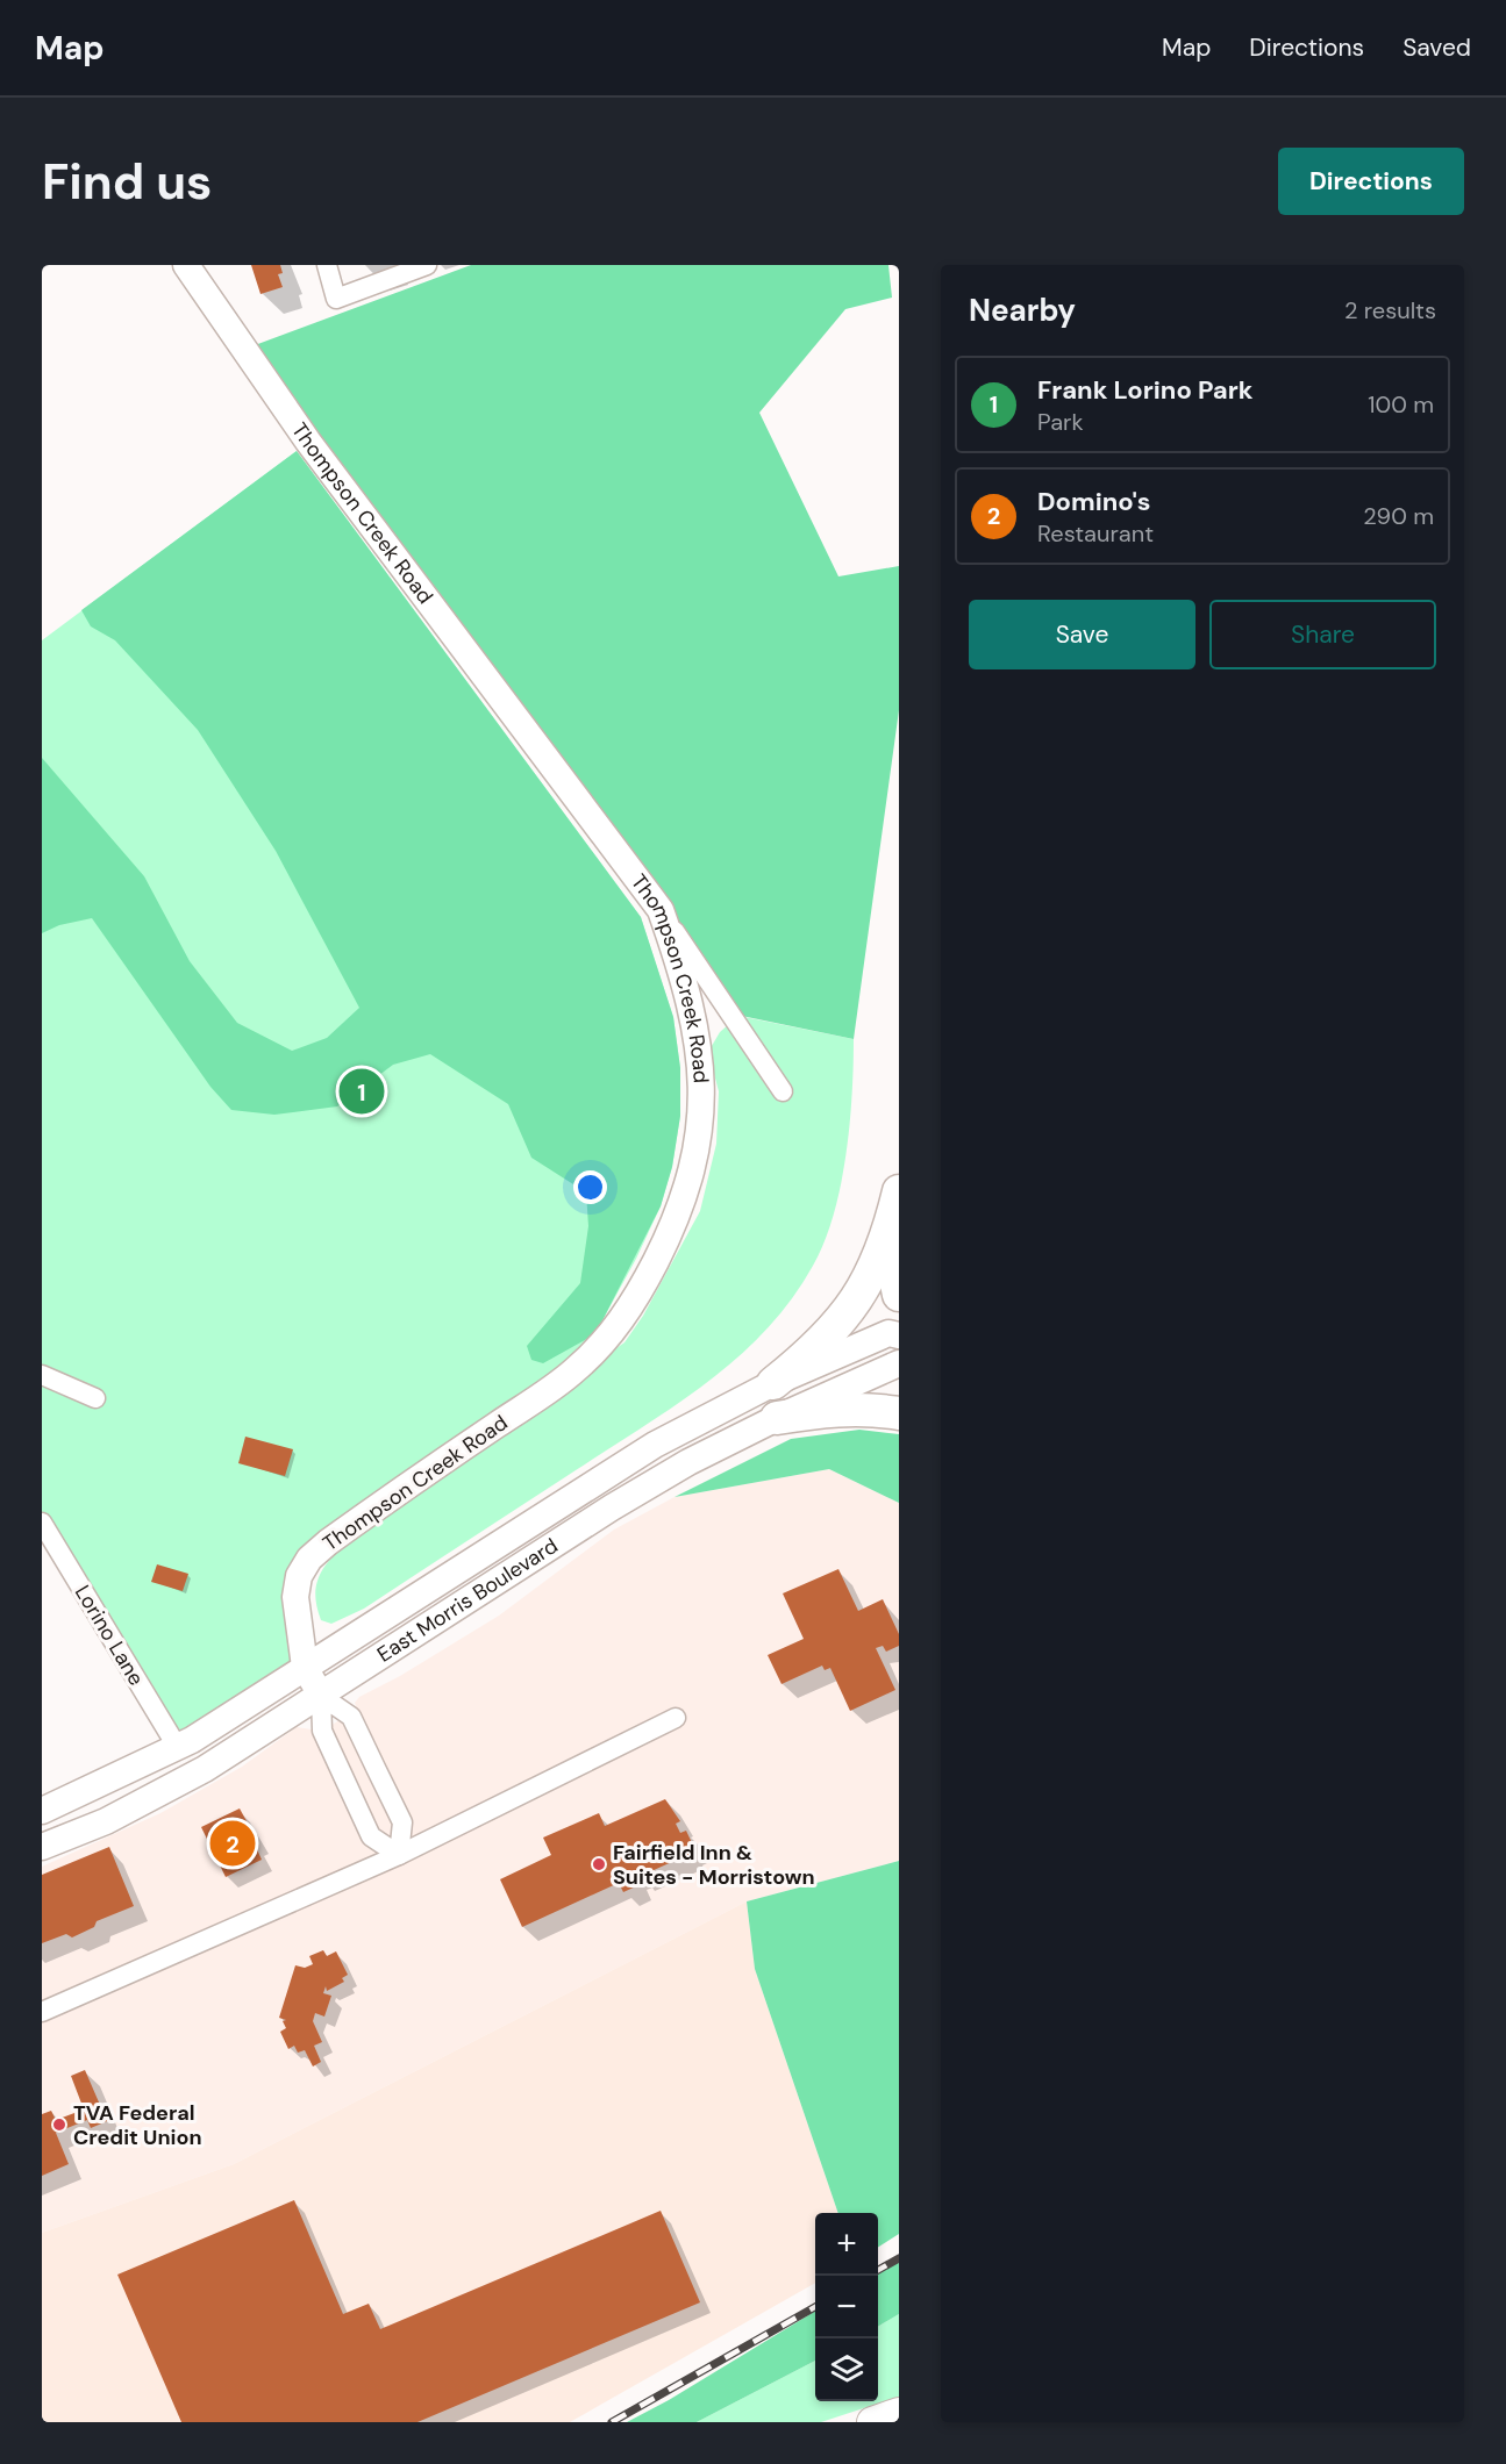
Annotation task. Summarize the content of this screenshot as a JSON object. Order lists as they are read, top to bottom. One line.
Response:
{"streets":{"main road":["Thompson Creek Road","East Morris Boulevard"],"street":["Lorino Lane"]},"crossings":[["Thompson Creek Road","East Morris Boulevard"],["East Morris Boulevard","Lorino Lane"]],"places":["Fairfield Inn & Suites - Morristown","TVA Federal Credit Union"],"page":{"header":"Map","nav":["Map","Directions","Saved"],"buttons":["Directions",["Save","Share"]],"title":"Find us","heading":["Nearby","2 results"],"list":[{"mark":"1","name":"Frank Lorino Park","note":"Park","value":"100 m"},{"mark":"2","name":"Domino's","note":"Restaurant","value":"290 m"}],"pins":["1","2"],"map_buttons":["+","−"]}}
